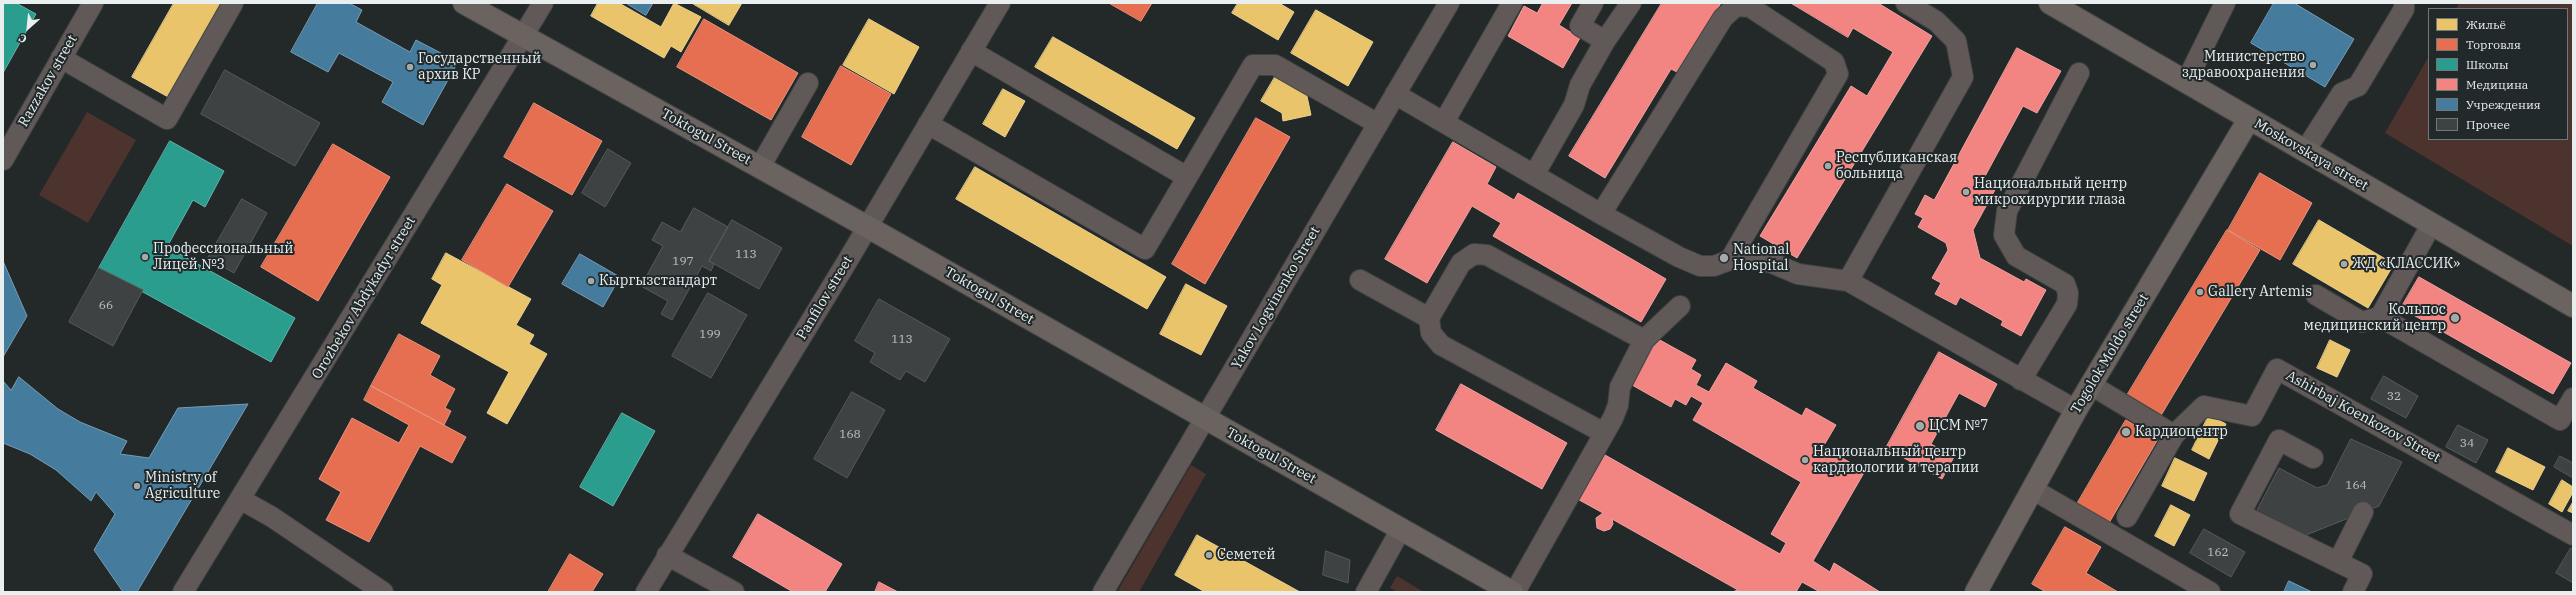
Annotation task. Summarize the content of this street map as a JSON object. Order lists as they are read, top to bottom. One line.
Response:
{"streets":{"main road":["Toktogul Street","Moskovskaya street","Togolok Moldo street"],"street":["Razzakov street","Orozbekov Abdykadyr street","Panfilov street","Yakov Logvinenko Street","Ashirbaj Koenkozov Street"]},"crossings":[["Toktogul Street","Orozbekov Abdykadyr street"],["Toktogul Street","Panfilov street"],["Toktogul Street","Yakov Logvinenko Street"],["Moskovskaya street","Togolok Moldo street"]],"places":["Министерство здравоохранения","Государственный архив КР","Республиканская больница","Национальный центр микрохирургии глаза","Профессиональный Лицей №3","National Hospital","ЖД «КЛАССИК»","Кыргызстандарт","Gallery Artemis","Кольпос медицинский центр","ЦСМ №7","Кардиоцентр","Национальный центр кардиологии и терапии","Ministry of Agriculture","Семетей"],"house_numbers":["113","197","66","199","113","32","168","34","164","162"],"legend":["Жильё","Торговля","Школы","Медицина","Учреждения","Прочее"],"north":"bottom left"}
